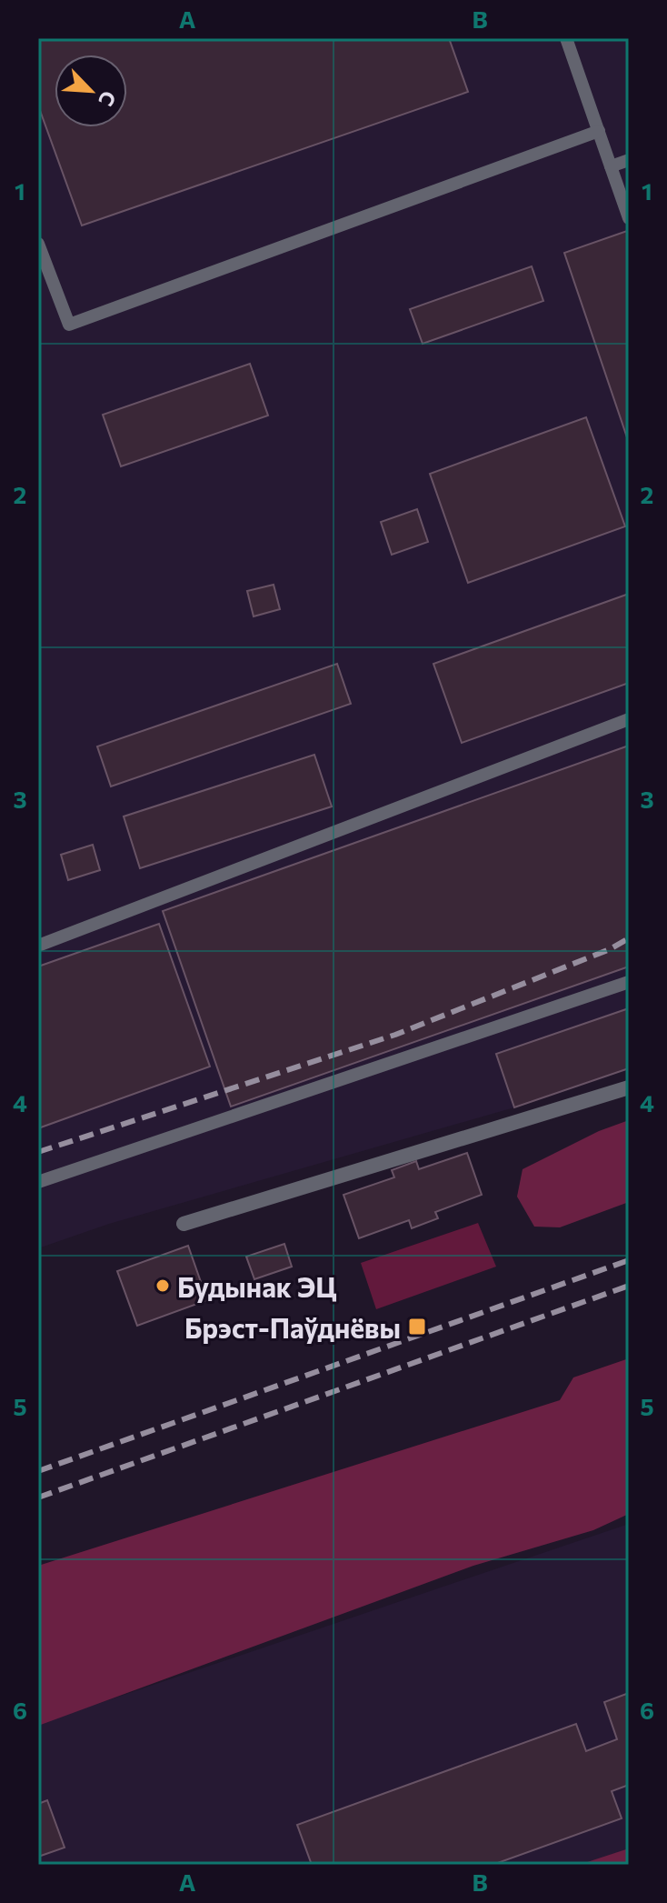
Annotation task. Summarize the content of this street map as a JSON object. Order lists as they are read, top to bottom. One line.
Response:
{"places":{"other":["Будынак ЭЦ"],"transit":["Брэст-Паўднёвы"]},"north":"bottom right","grid":{"columns":["A","B"],"rows":["1","2","3","4","5","6"]}}
